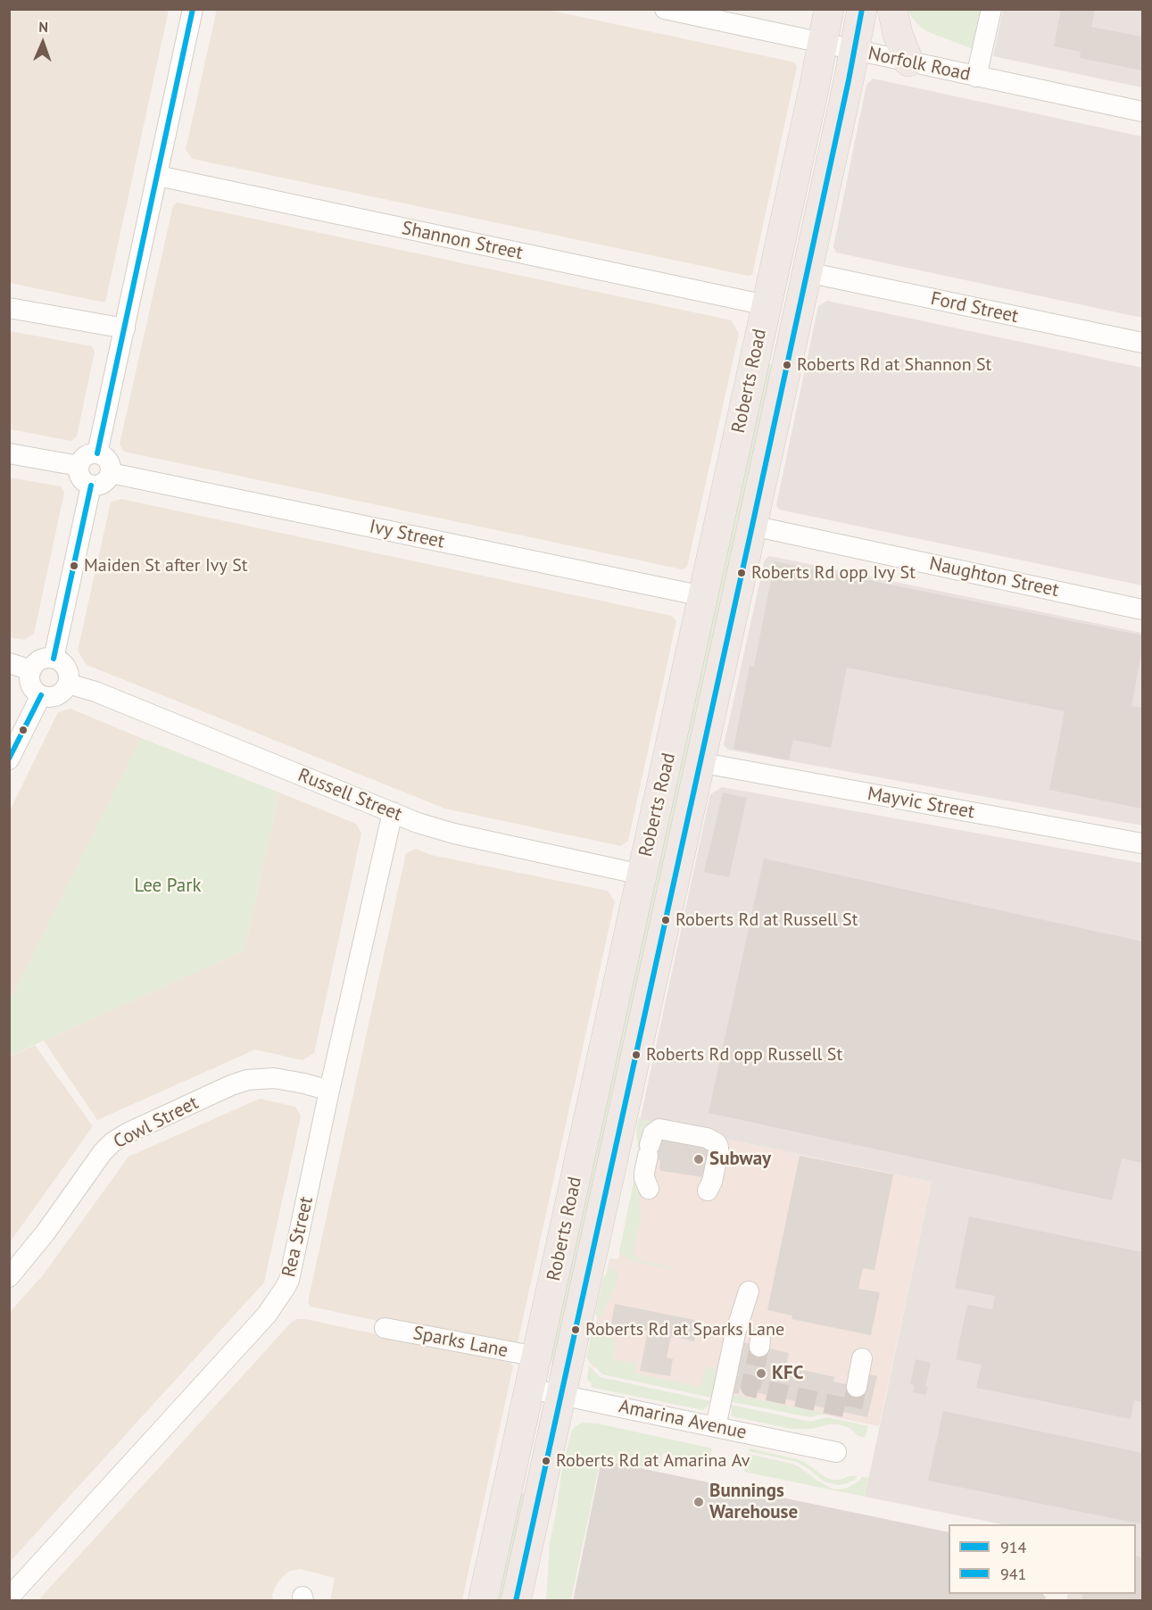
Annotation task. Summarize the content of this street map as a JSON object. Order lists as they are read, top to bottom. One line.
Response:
{"streets":{"highway":["Roberts Road"],"street":["Norfolk Road","Shannon Street","Ford Street","Ivy Street","Naughton Street","Russell Street","Mayvic Street","Cowl Street","Rea Street","Sparks Lane","Amarina Avenue"]},"crossings":[["Norfolk Road","Roberts Road"],["Shannon Street","Roberts Road"],["Ford Street","Roberts Road"],["Roberts Road","Ivy Street"],["Roberts Road","Naughton Street"],["Roberts Road","Russell Street"],["Roberts Road","Mayvic Street"],["Roberts Road","Sparks Lane"],["Roberts Road","Amarina Avenue"],["Russell Street","Rea Street"],["Cowl Street","Rea Street"]],"parks":["Lee Park"],"places":["Roberts Rd at Shannon St","Maiden St after Ivy St","Roberts Rd opp Ivy St","Roberts Rd at Russell St","Roberts Rd opp Russell St","Subway","Roberts Rd at Sparks Lane","KFC","Roberts Rd at Amarina Av","Bunnings Warehouse"],"lines":["transit line 914","transit line 941"],"legend":["914","941"],"north":"top"}
